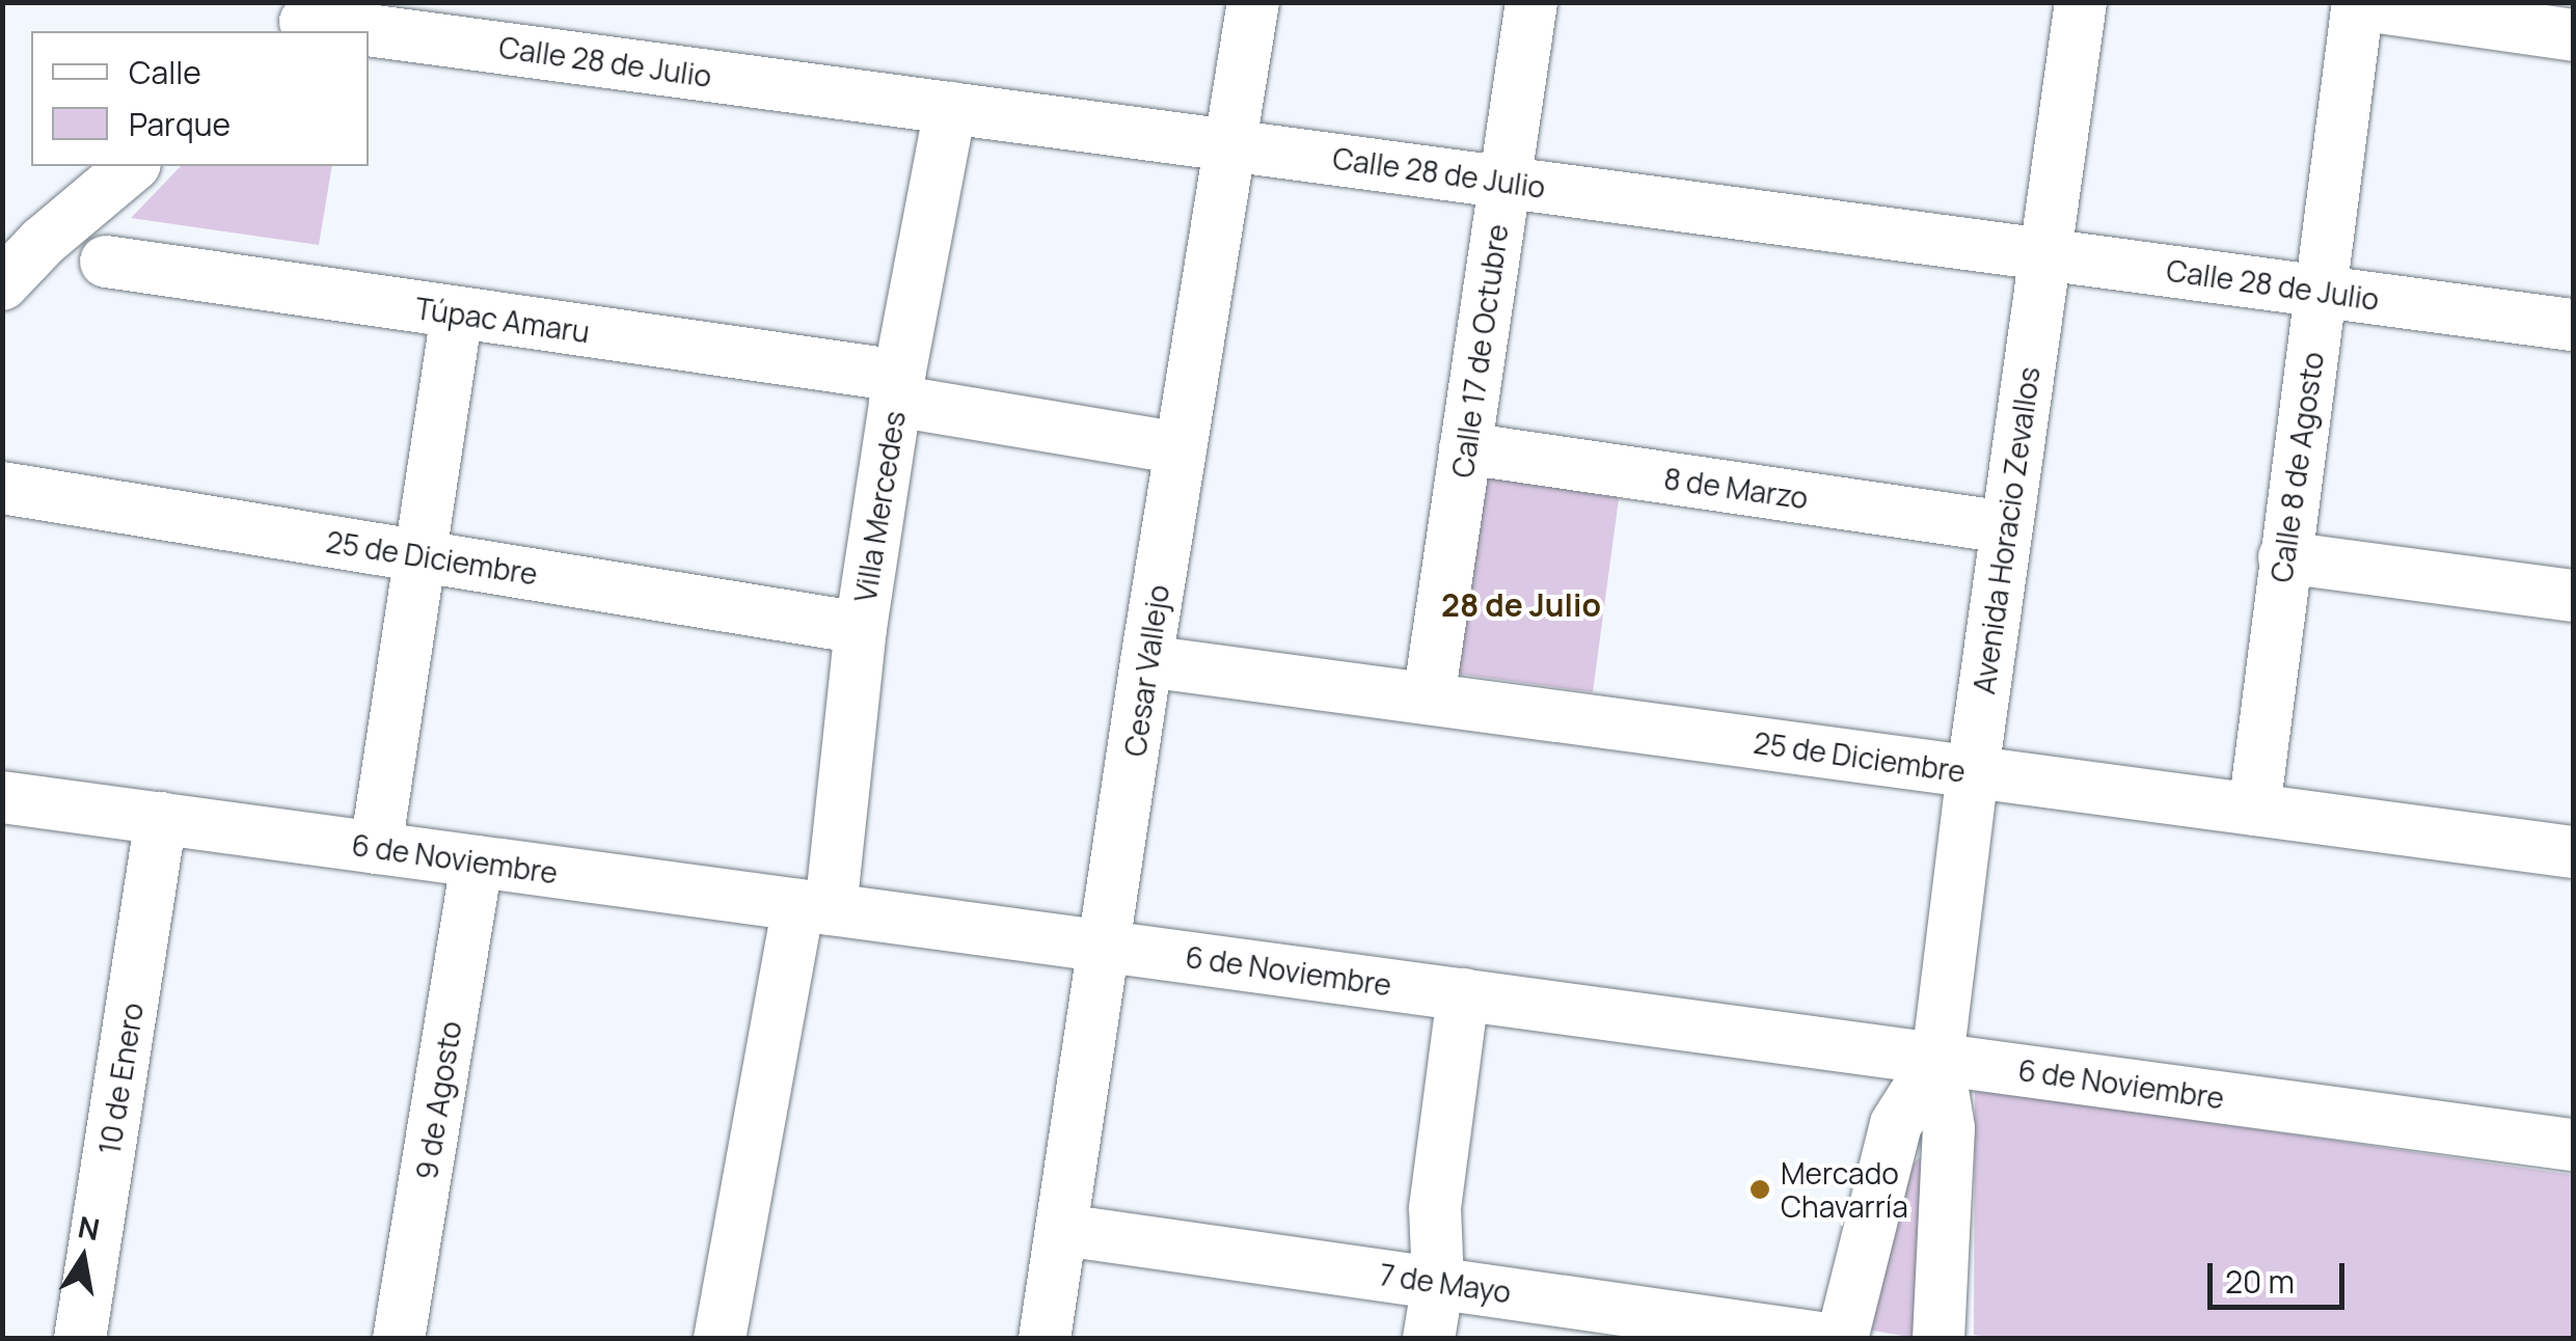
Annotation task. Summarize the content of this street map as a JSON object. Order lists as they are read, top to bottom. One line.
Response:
{"streets":{"street":["Calle 28 de Julio","Túpac Amaru","Calle 17 de Octubre","Calle 8 de Agosto","8 de Marzo","Villa Mercedes","Avenida Horacio Zevallos","25 de Diciembre","Cesar Vallejo","6 de Noviembre","10 de Enero","9 de Agosto","7 de Mayo"]},"crossings":[["Calle 28 de Julio","Calle 17 de Octubre"],["Calle 28 de Julio","Calle 8 de Agosto"],["Calle 28 de Julio","Villa Mercedes"],["Calle 28 de Julio","Avenida Horacio Zevallos"],["Calle 28 de Julio","Cesar Vallejo"],["Túpac Amaru","Villa Mercedes"],["Túpac Amaru","Cesar Vallejo"],["Calle 17 de Octubre","8 de Marzo"],["Calle 17 de Octubre","25 de Diciembre"],["Calle 8 de Agosto","25 de Diciembre"],["8 de Marzo","Avenida Horacio Zevallos"],["Villa Mercedes","25 de Diciembre"],["Villa Mercedes","6 de Noviembre"],["Avenida Horacio Zevallos","25 de Diciembre"],["Avenida Horacio Zevallos","6 de Noviembre"],["25 de Diciembre","Cesar Vallejo"],["Cesar Vallejo","6 de Noviembre"],["Cesar Vallejo","7 de Mayo"],["6 de Noviembre","10 de Enero"],["6 de Noviembre","9 de Agosto"]],"districts":["28 de Julio"],"places":["Mercado Chavarría"],"legend":["Calle","Parque"],"scale_bar":"20 m","north":"top"}
